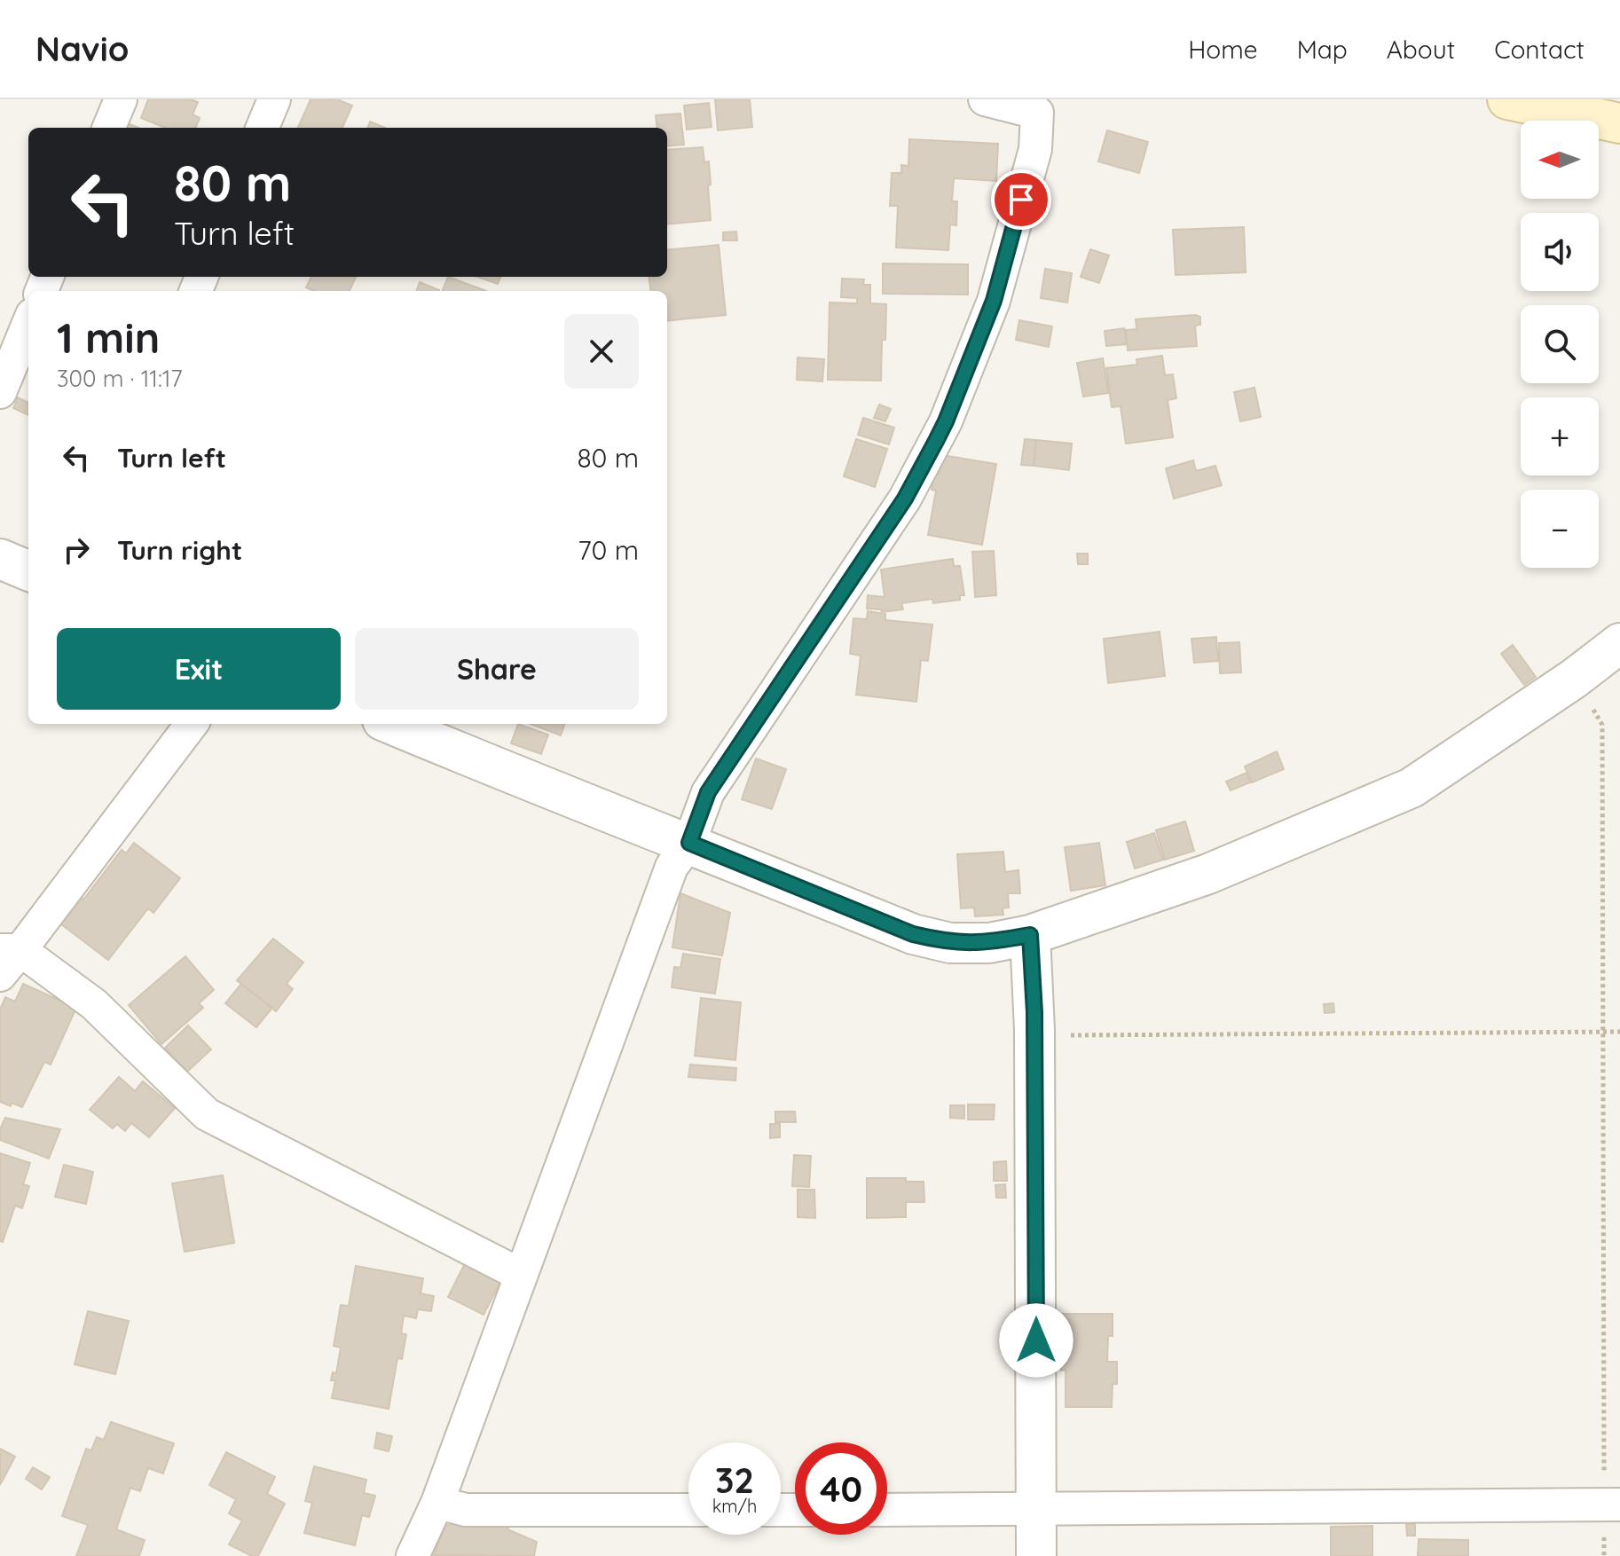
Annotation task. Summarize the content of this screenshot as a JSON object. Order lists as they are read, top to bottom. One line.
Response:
{"north":"left","page":{"header":"Navio","nav":["Home","Map","About","Contact"],"map_buttons":["+","−"],"turn":["80 m","Turn left"],"heading":["1 min","300 m · 11:17"],"list":[{"name":"Turn left","value":"80 m"},{"name":"Turn right","value":"70 m"}],"buttons":["Exit","Share"],"speed":"32 km/h","limit":"40"}}
